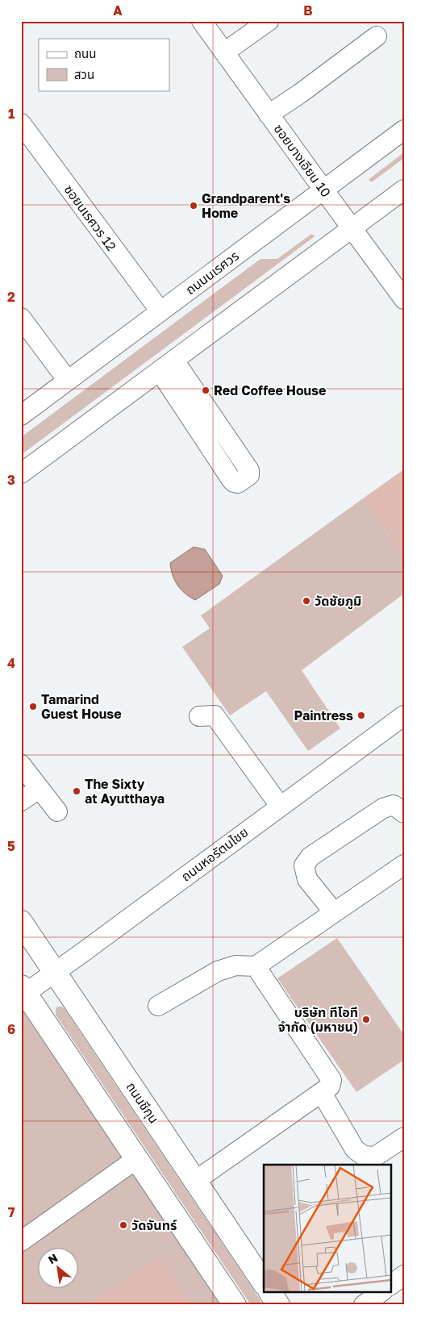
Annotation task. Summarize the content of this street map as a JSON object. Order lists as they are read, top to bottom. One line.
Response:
{"streets":{"main road":["ถนนชีกุน"],"street":["ซอยบางเอียน 10","ซอยนเรศวร 12","ถนนนเรศวร","ถนนหอรัตนไชย"]},"crossings":[["ซอยบางเอียน 10","ถนนนเรศวร"],["ซอยนเรศวร 12","ถนนนเรศวร"],["ถนนหอรัตนไชย","ถนนชีกุน"]],"places":["Grandparent's Home","Red Coffee House","วัดชัยภูมิ","Tamarind Guest House","Paintress","The Sixty at Ayutthaya","บริษัท ทีโอที จำกัด (มหาชน)","วัดจันทร์"],"legend":["ถนน","สวน"],"north":"top left","grid":{"columns":["A","B"],"rows":["1","2","3","4","5","6","7"]}}
